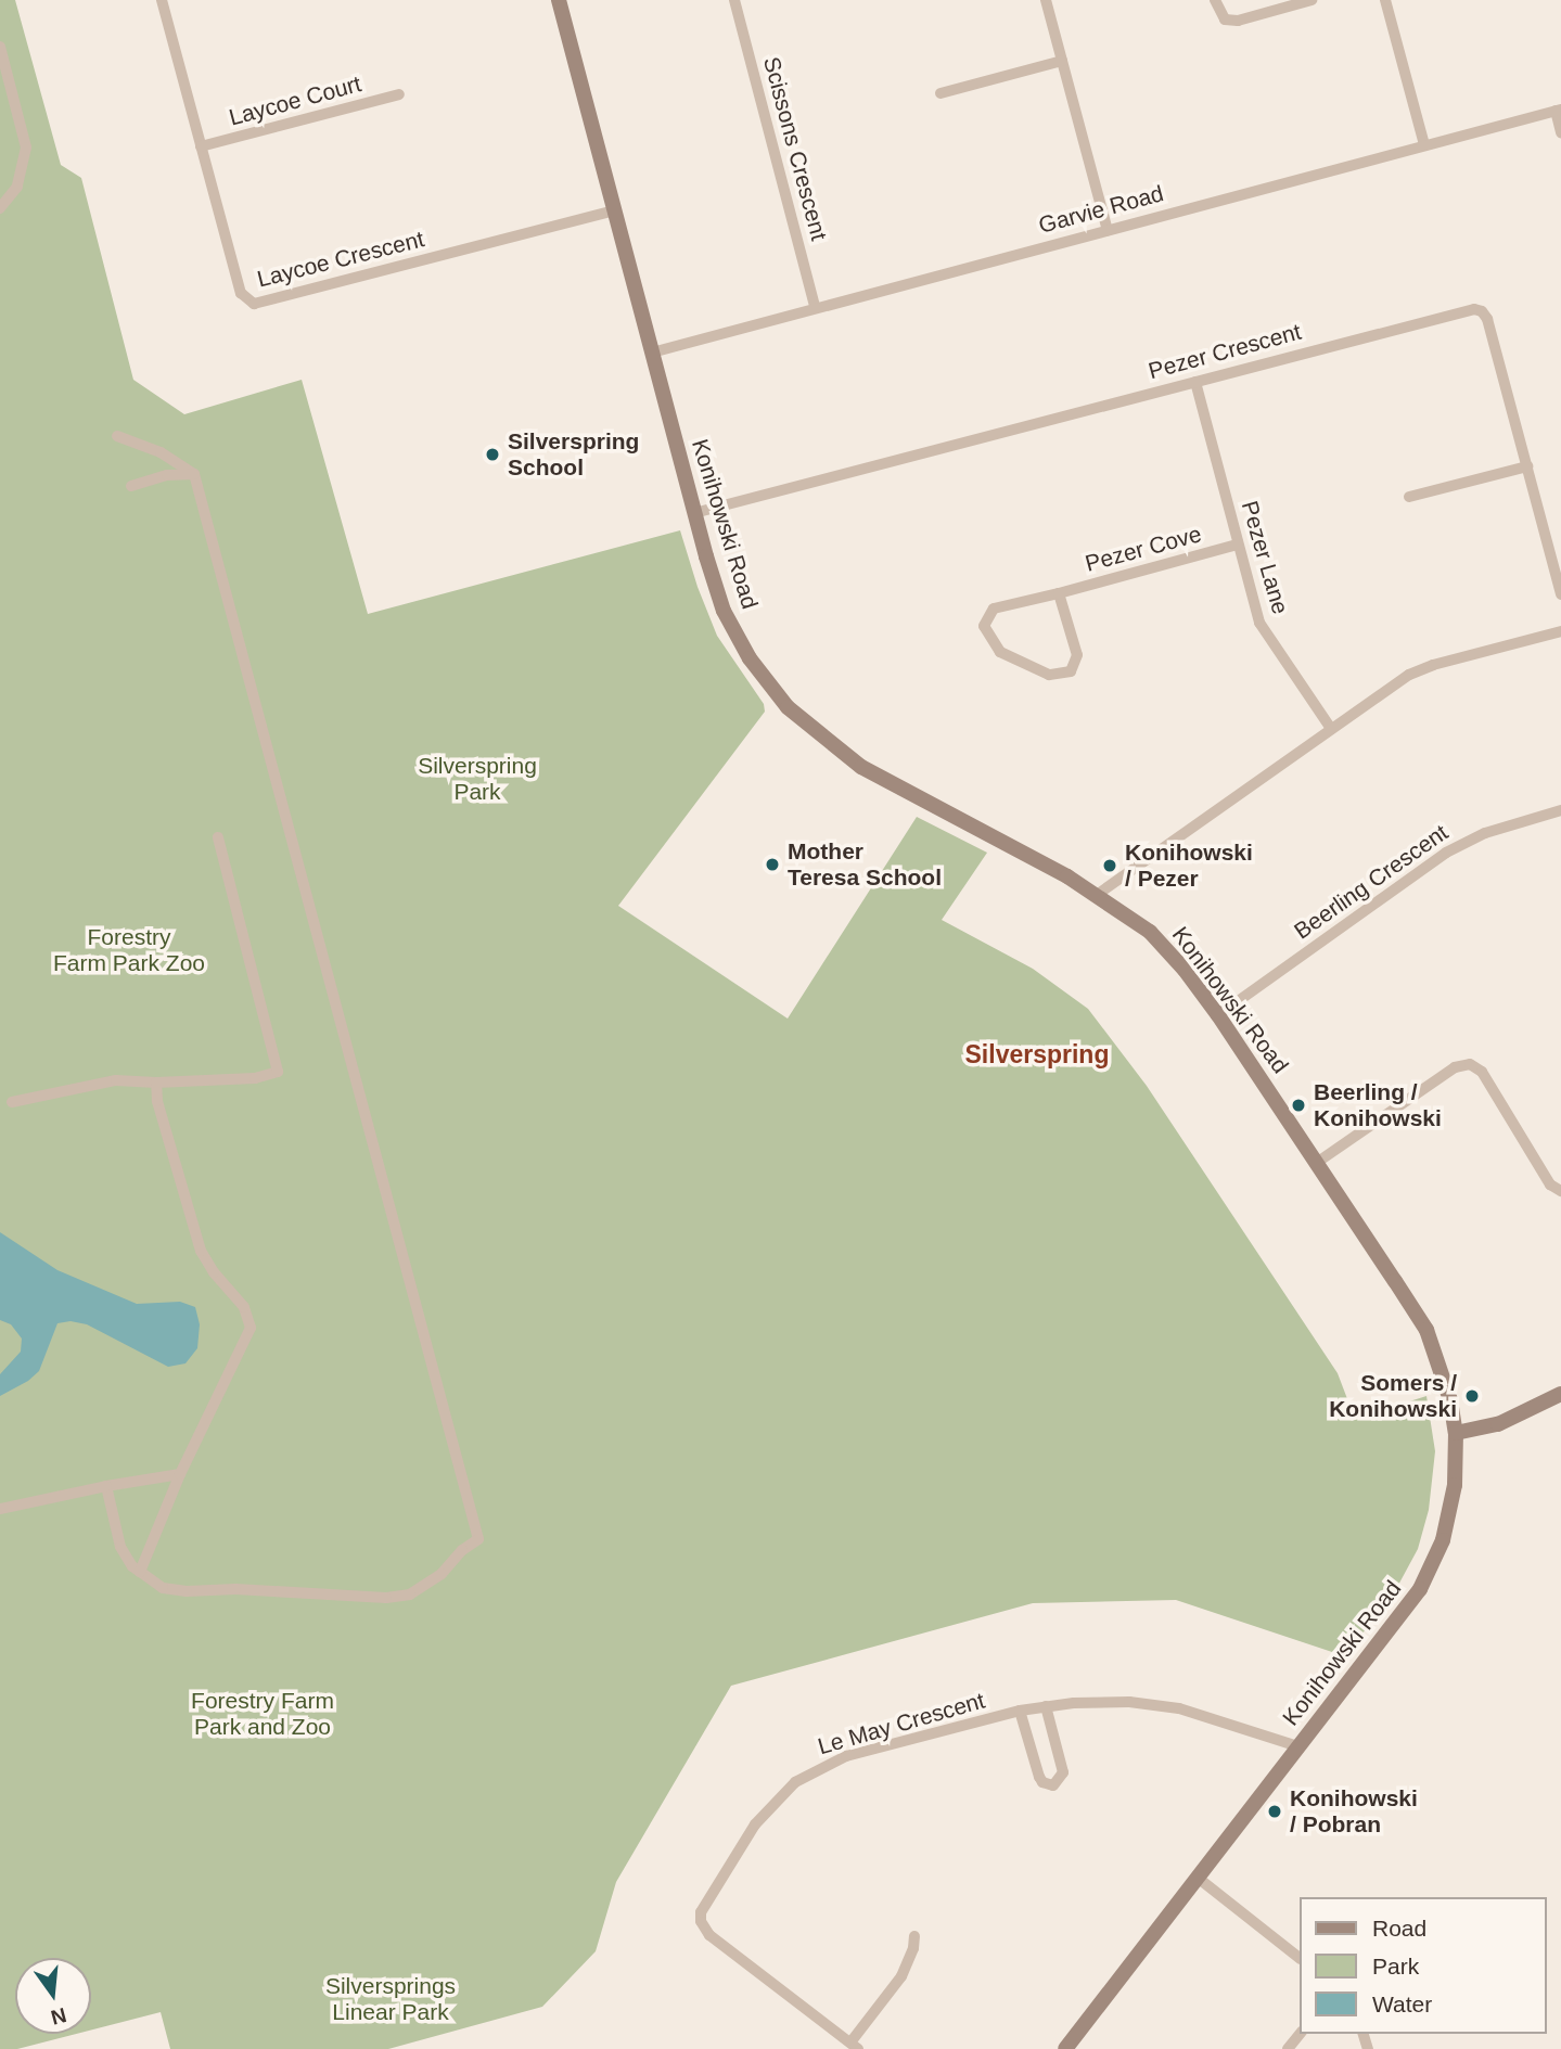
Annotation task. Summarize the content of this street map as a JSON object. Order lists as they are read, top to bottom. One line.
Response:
{"streets":{"street":["Laycoe Court","Scissons Crescent","Garvie Road","Laycoe Crescent","Pezer Crescent","Konihowski Road","Pezer Cove","Pezer Lane","Beerling Crescent","Le May Crescent"]},"crossings":[["Laycoe Court","Laycoe Crescent"],["Scissons Crescent","Garvie Road"],["Garvie Road","Konihowski Road"],["Laycoe Crescent","Konihowski Road"],["Pezer Crescent","Konihowski Road"],["Pezer Crescent","Pezer Lane"],["Konihowski Road","Beerling Crescent"],["Konihowski Road","Le May Crescent"],["Pezer Cove","Pezer Lane"]],"districts":["Silverspring"],"parks":["Silverspring Park","Forestry Farm Park Zoo","Forestry Farm Park and Zoo","Silversprings Linear Park"],"places":["Silverspring School","Mother Teresa School","Konihowski / Pezer","Beerling / Konihowski","Somers / Konihowski","Konihowski / Pobran"],"legend":["Road","Park","Water"],"north":"bottom"}
